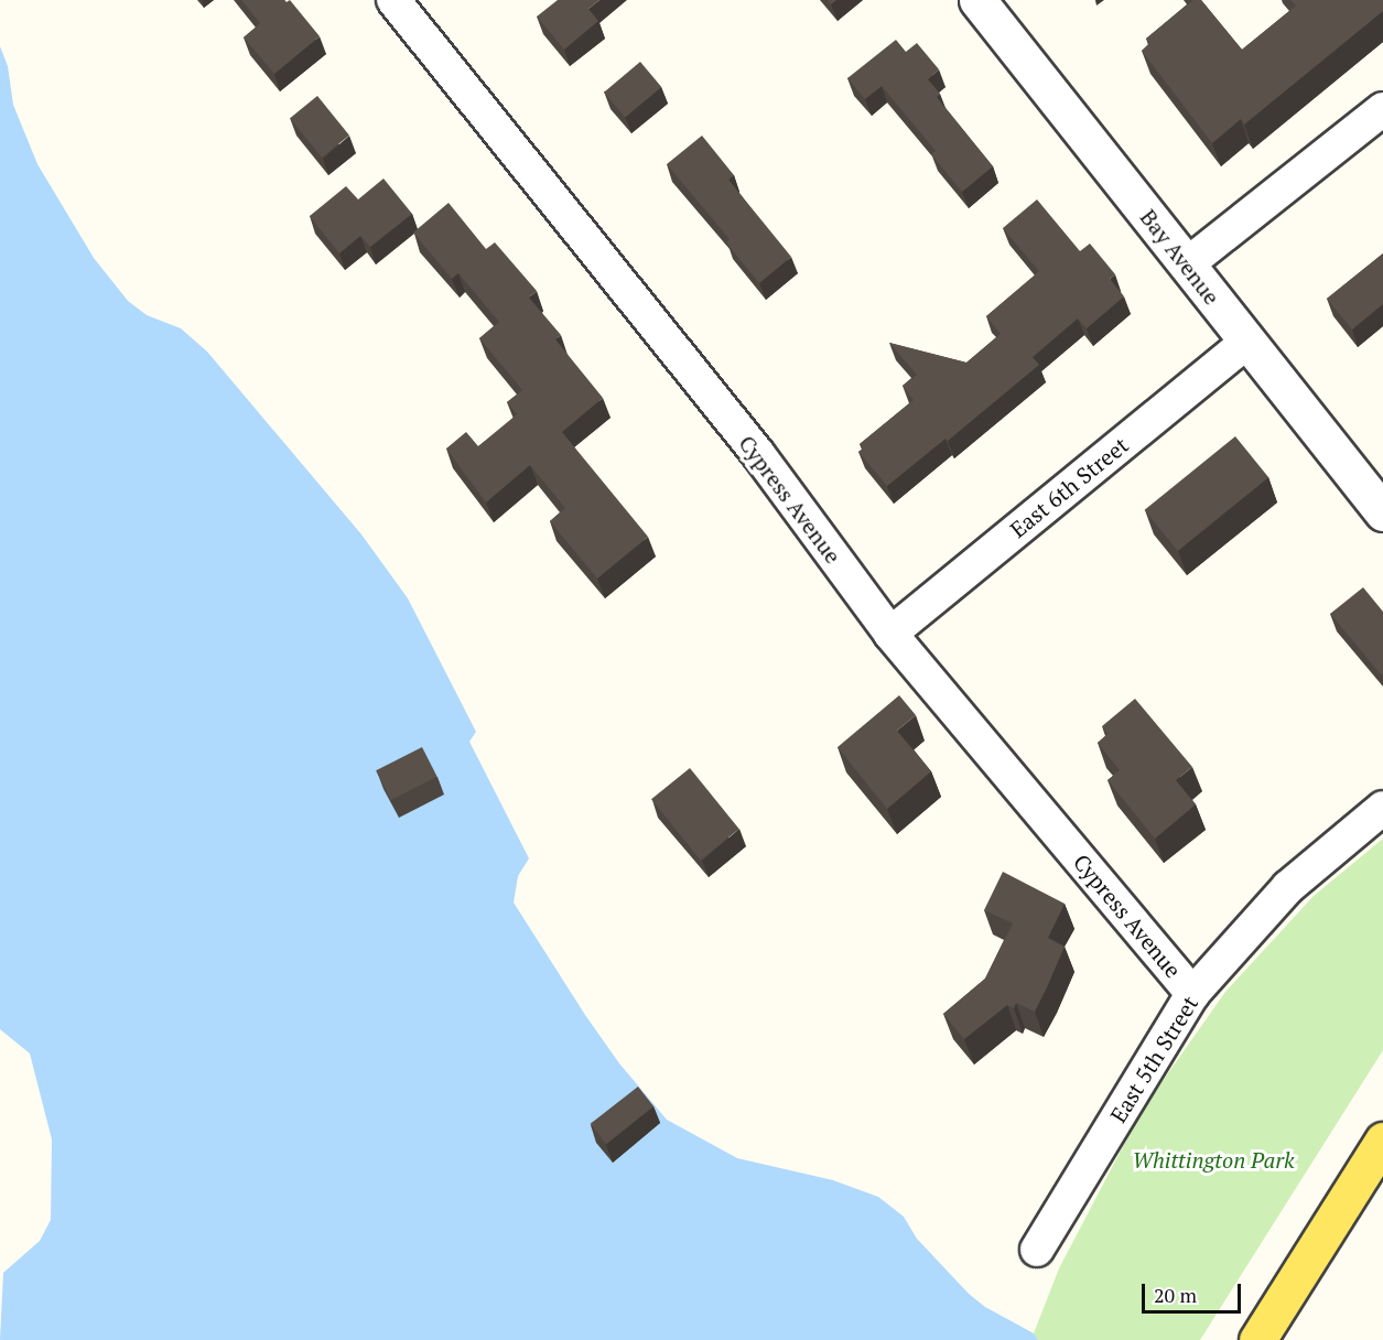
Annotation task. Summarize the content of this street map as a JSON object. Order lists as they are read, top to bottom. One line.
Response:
{"streets":{"street":["Bay Avenue","East 6th Street","Cypress Avenue","East 5th Street"]},"crossings":[["Bay Avenue","East 6th Street"],["East 6th Street","Cypress Avenue"],["Cypress Avenue","East 5th Street"]],"parks":["Whittington Park"],"scale_bar":"20 m"}
